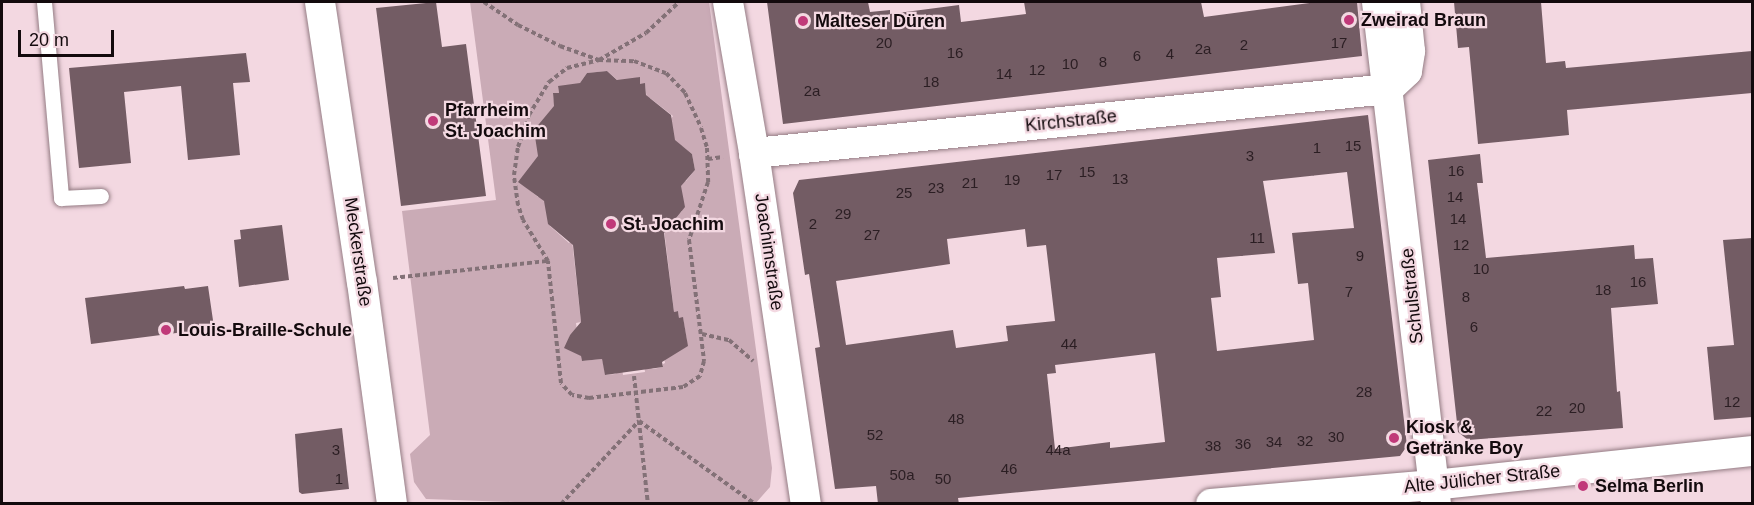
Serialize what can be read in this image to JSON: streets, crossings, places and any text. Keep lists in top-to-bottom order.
{
  "streets": {
    "street": [
      "Kirchstraße",
      "Meckerstraße",
      "Joachimstraße",
      "Schulstraße",
      "Alte Jülicher Straße"
    ]
  },
  "crossings": [
    ["Kirchstraße", "Joachimstraße"],
    ["Kirchstraße", "Schulstraße"],
    ["Schulstraße", "Alte Jülicher Straße"]
  ],
  "places": [
    "Zweirad Braun",
    "Malteser Düren",
    "Pfarrheim St. Joachim",
    "St. Joachim",
    "Louis-Braille-Schule",
    "Kiosk & Getränke Boy",
    "Selma Berlin"
  ],
  "house_numbers": [
    "20",
    "17",
    "2",
    "2a",
    "16",
    "4",
    "6",
    "8",
    "10",
    "12",
    "14",
    "18",
    "2a",
    "15",
    "1",
    "3",
    "16",
    "15",
    "17",
    "13",
    "19",
    "21",
    "23",
    "25",
    "14",
    "29",
    "14",
    "2",
    "27",
    "11",
    "12",
    "9",
    "10",
    "16",
    "18",
    "7",
    "8",
    "6",
    "44",
    "28",
    "12",
    "20",
    "22",
    "48",
    "52",
    "30",
    "32",
    "34",
    "36",
    "38",
    "3",
    "44a",
    "46",
    "50a",
    "1",
    "50"
  ],
  "scale_bar": "20 m"
}
